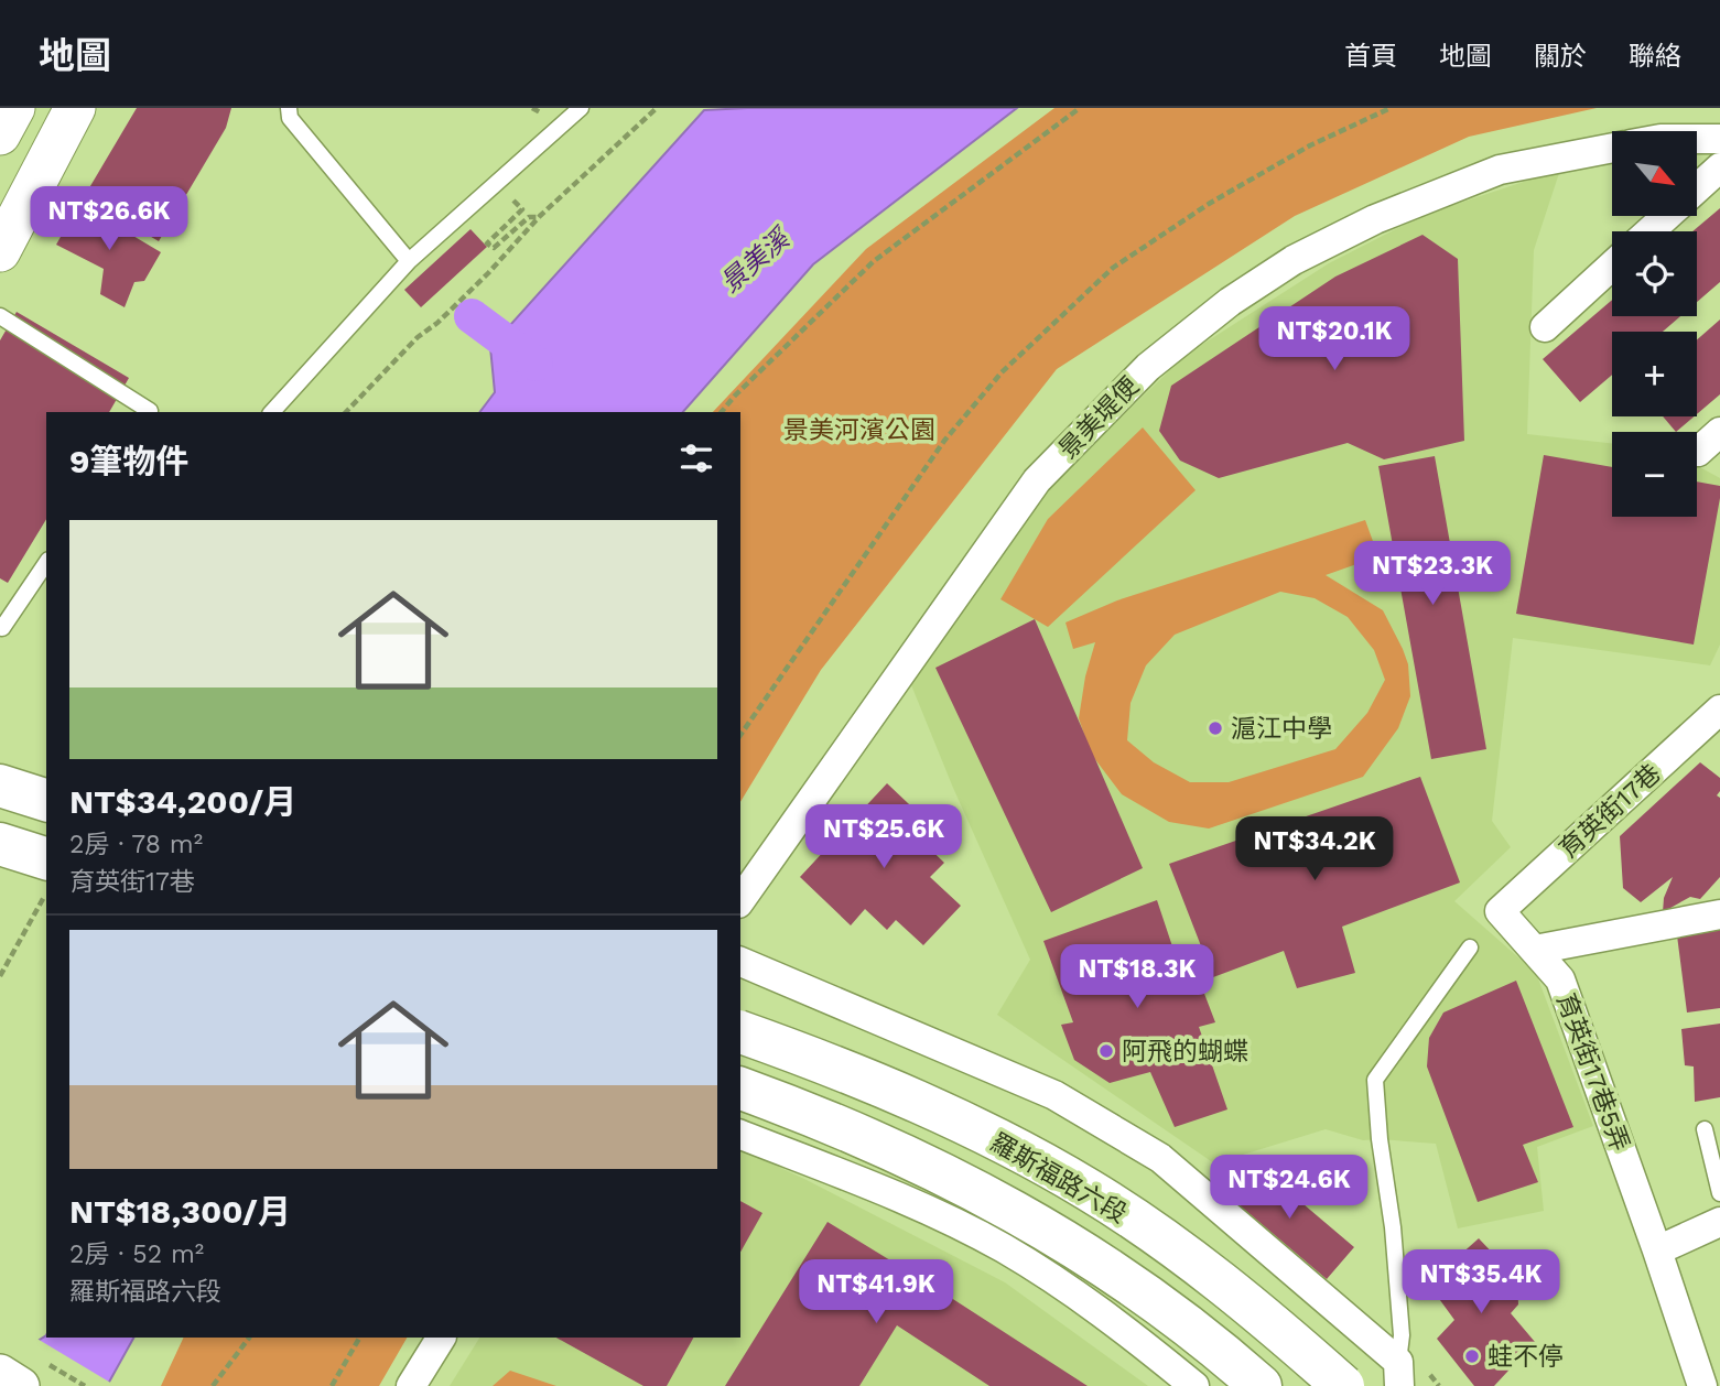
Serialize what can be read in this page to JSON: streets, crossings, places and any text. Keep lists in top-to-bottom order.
{
  "streets": {
    "main road": ["羅斯福路六段"],
    "street": ["景美堤便", "育英街17巷", "育英街17巷5弄"]
  },
  "crossings": [
    ["育英街17巷", "育英街17巷5弄"]
  ],
  "water": ["景美溪"],
  "parks": ["景美河濱公園"],
  "places": ["滬江中學", "阿飛的蝴蝶", "蛙不停"],
  "north": "bottom right",
  "page": {
    "header": "地圖",
    "nav": [
      "首頁",
      "地圖",
      "關於",
      "聯絡"
    ],
    "map_buttons": ["+", "−"],
    "price": [
      "NT$26.6K",
      "NT$20.1K",
      "NT$23.3K",
      "NT$25.6K",
      "NT$34.2K",
      "NT$18.3K",
      "NT$24.6K",
      "NT$35.4K",
      "NT$41.9K"
    ],
    "heading": "9筆物件",
    "list": [
      {
        "name": "NT$34,200/月",
        "note": "2房 · 78 m² · 育英街17巷"
      },
      {
        "name": "NT$18,300/月",
        "note": "2房 · 52 m² · 羅斯福路六段"
      }
    ]
  }
}
